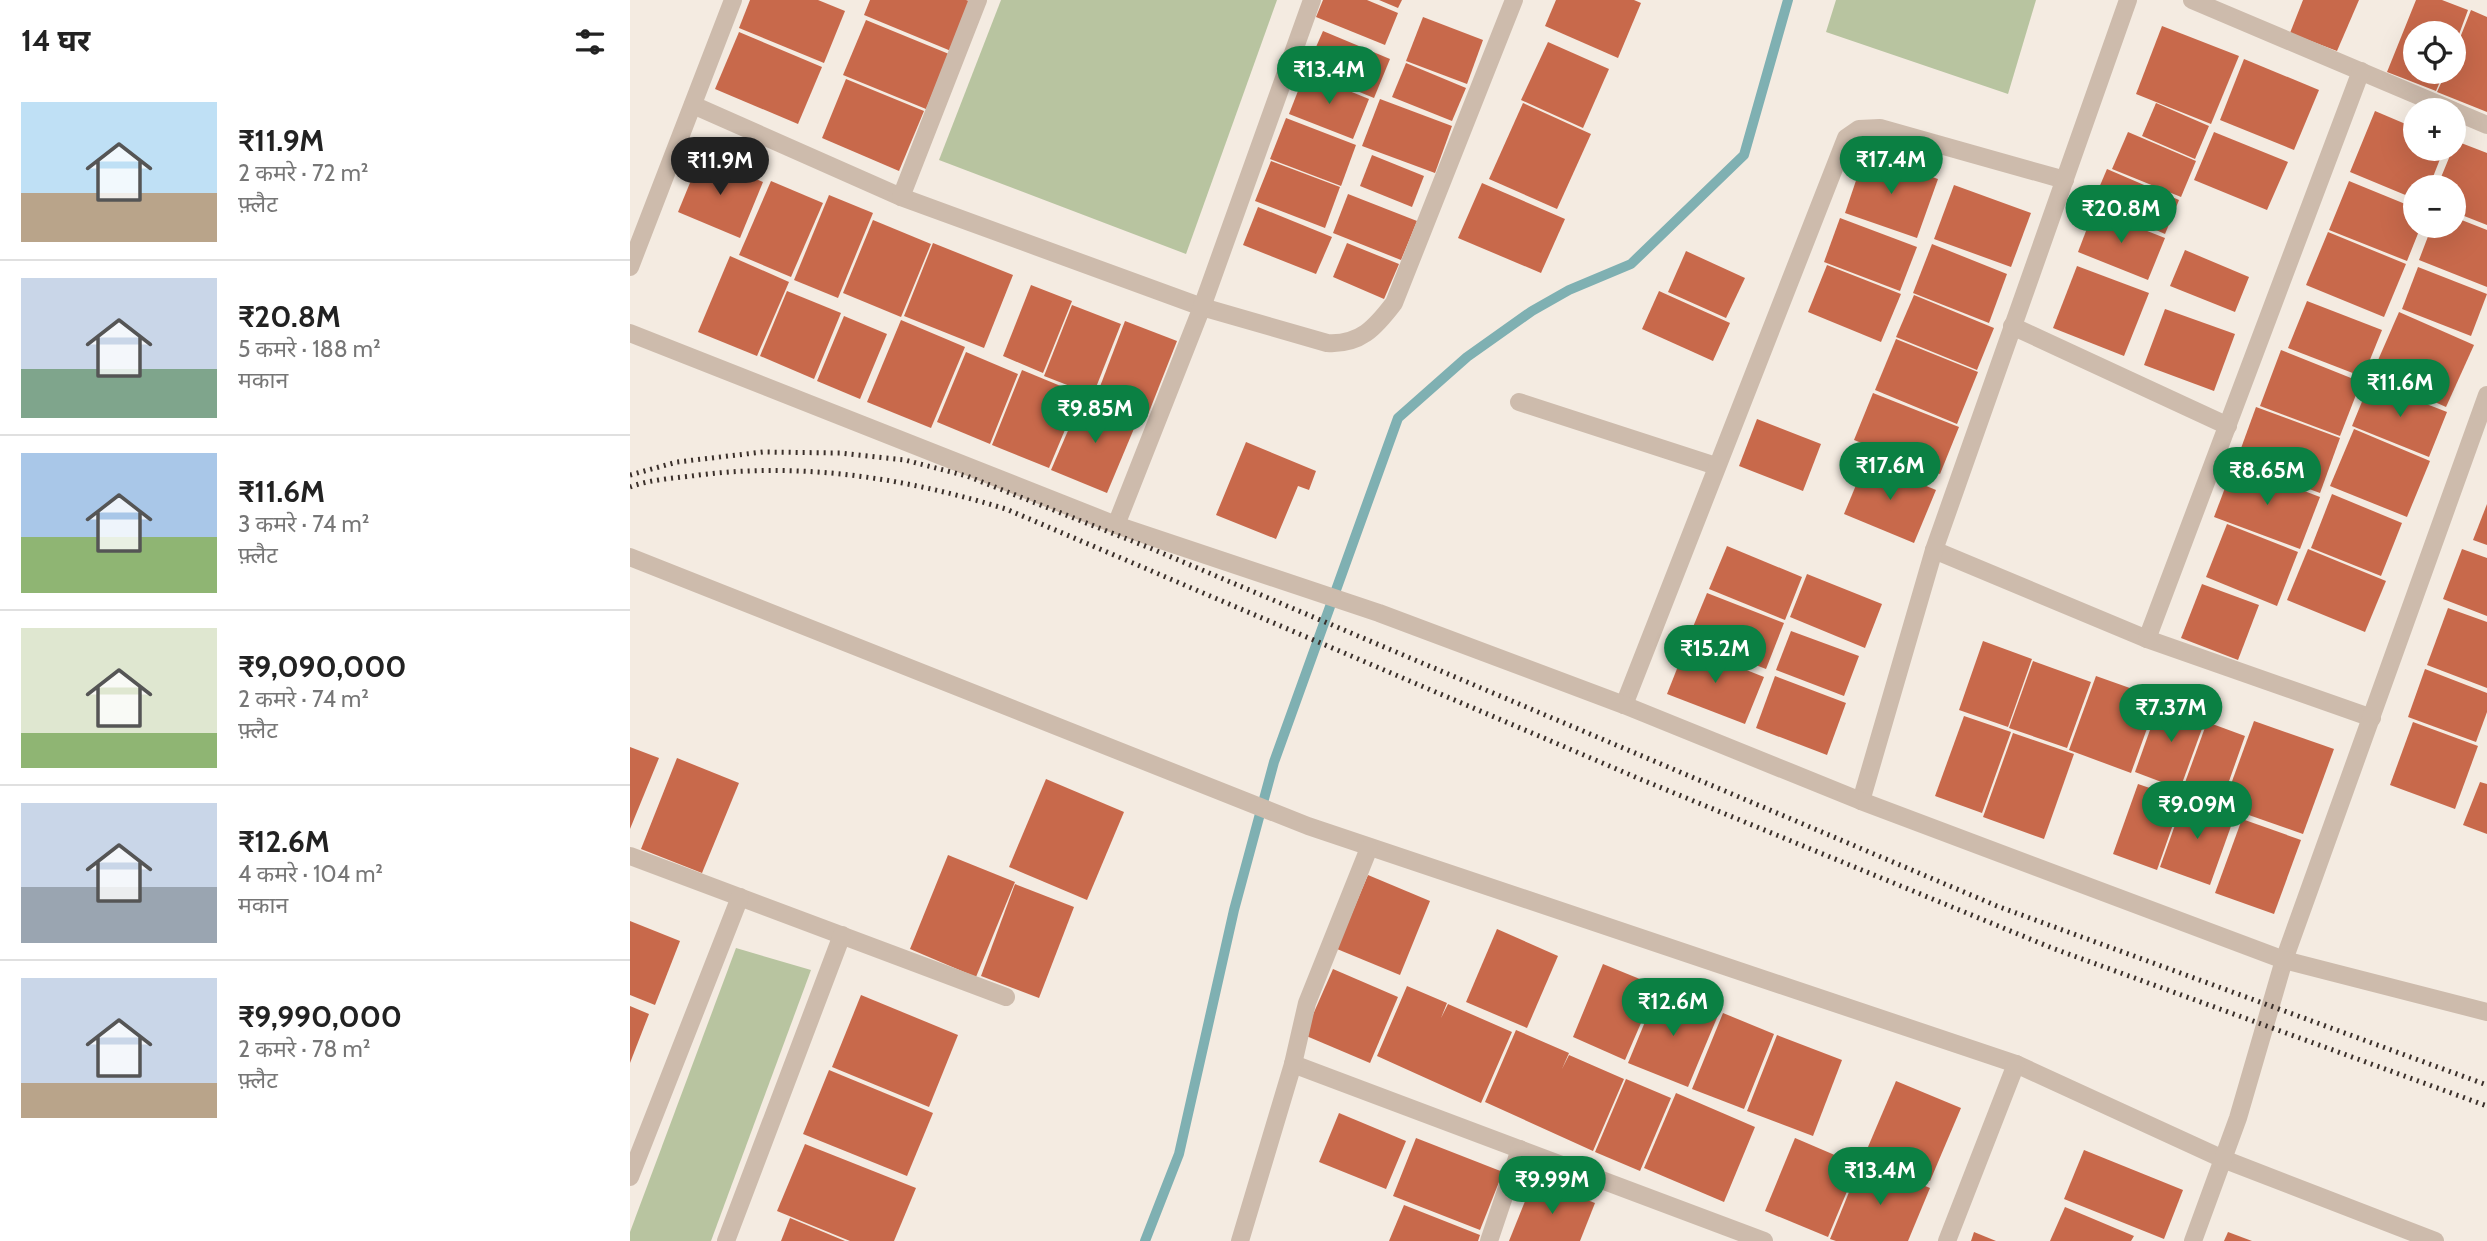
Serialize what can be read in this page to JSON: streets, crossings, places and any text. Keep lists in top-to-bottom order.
{
  "page": {
    "heading": "14 घर",
    "map_buttons": ["+", "−"],
    "price": [
      "₹13.4M",
      "₹17.4M",
      "₹11.9M",
      "₹20.8M",
      "₹11.6M",
      "₹9.85M",
      "₹17.6M",
      "₹8.65M",
      "₹15.2M",
      "₹7.37M",
      "₹9.09M",
      "₹12.6M",
      "₹13.4M",
      "₹9.99M"
    ],
    "list": [
      {
        "name": "₹11.9M",
        "note": "2 कमरे · 72 m² · फ़्लैट"
      },
      {
        "name": "₹20.8M",
        "note": "5 कमरे · 188 m² · मकान"
      },
      {
        "name": "₹11.6M",
        "note": "3 कमरे · 74 m² · फ़्लैट"
      },
      {
        "name": "₹9,090,000",
        "note": "2 कमरे · 74 m² · फ़्लैट"
      },
      {
        "name": "₹12.6M",
        "note": "4 कमरे · 104 m² · मकान"
      },
      {
        "name": "₹9,990,000",
        "note": "2 कमरे · 78 m² · फ़्लैट"
      }
    ]
  }
}
